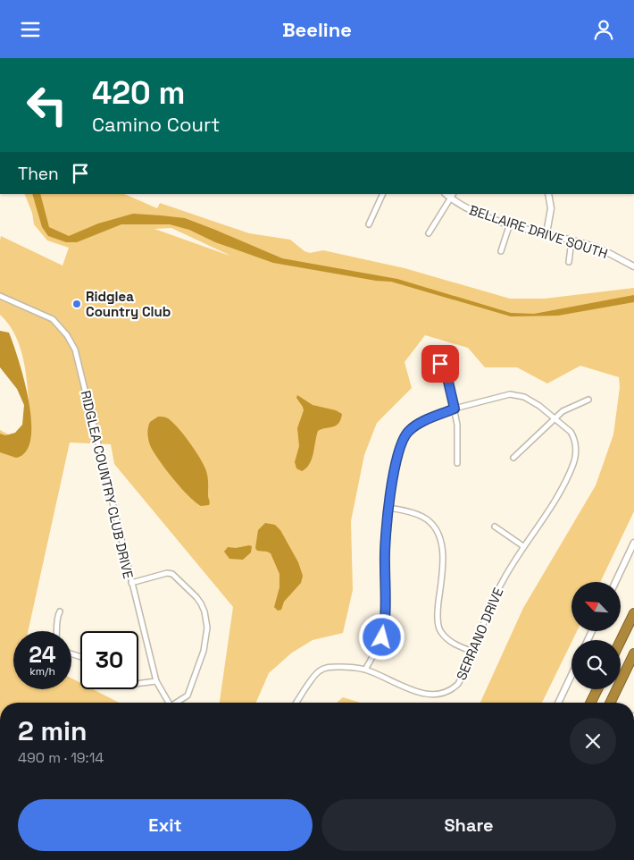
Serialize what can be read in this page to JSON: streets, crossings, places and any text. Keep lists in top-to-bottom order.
{
  "streets": {
    "street": ["BELLAIRE DRIVE SOUTH", "RIDGLEA COUNTRY CLUB DRIVE", "SERRANO DRIVE"]
  },
  "places": ["Ridglea Country Club"],
  "north": "top left",
  "page": {
    "header": "Beeline",
    "turn": ["420 m", "Camino Court"],
    "then": "Then",
    "speed": "24 km/h",
    "limit": "30",
    "heading": ["2 min", "490 m · 19:14"],
    "buttons": ["Exit", "Share"]
  }
}
